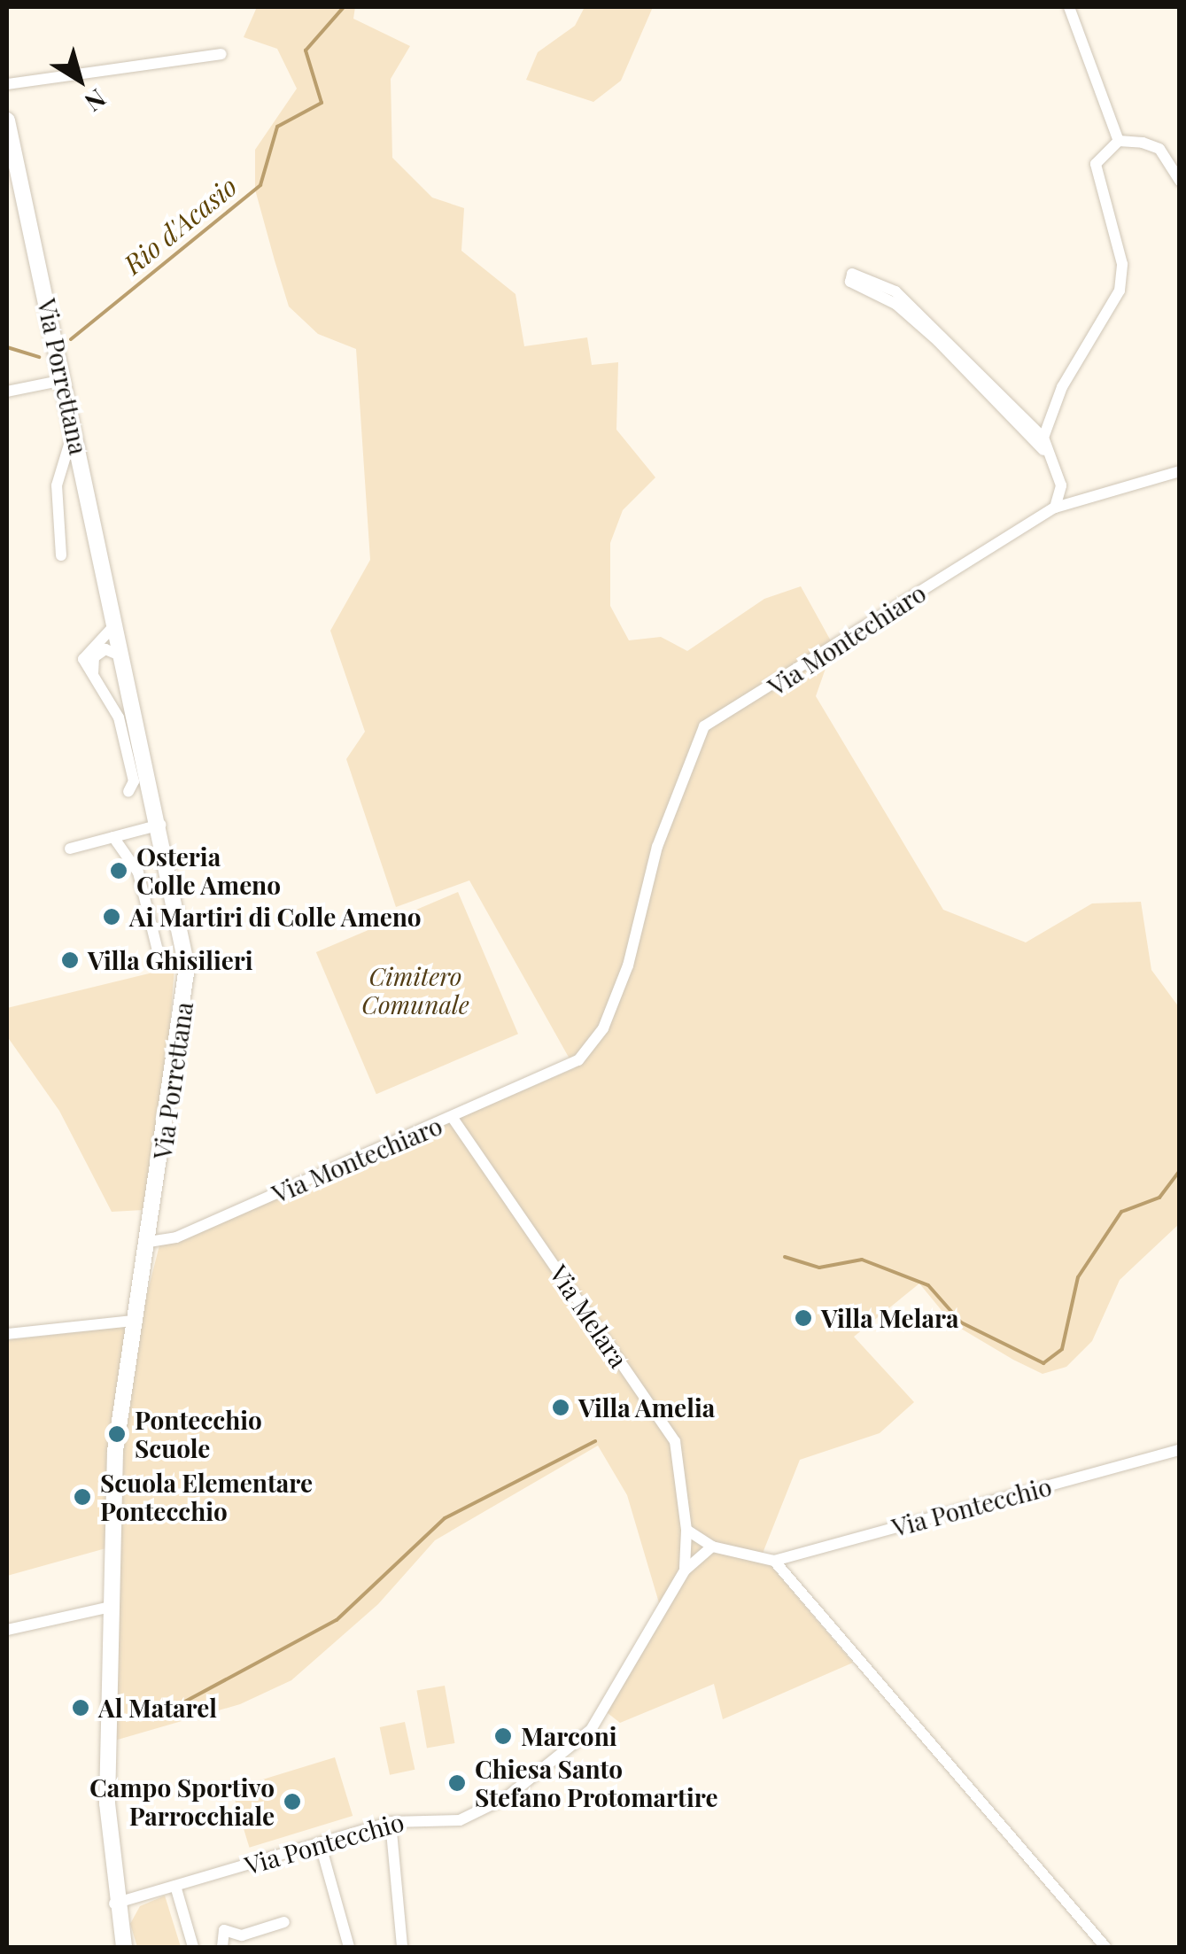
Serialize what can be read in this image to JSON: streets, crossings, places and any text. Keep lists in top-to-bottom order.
{
  "streets": {
    "main road": ["Via Porrettana"],
    "street": ["Via Montechiaro", "Via Melara", "Via Pontecchio"]
  },
  "crossings": [
    ["Via Porrettana", "Via Montechiaro"],
    ["Via Porrettana", "Via Pontecchio"],
    ["Via Montechiaro", "Via Melara"],
    ["Via Melara", "Via Pontecchio"]
  ],
  "water": ["Rio d'Acasio"],
  "parks": ["Cimitero Comunale"],
  "places": [
    "Osteria Colle Ameno",
    "Ai Martiri di Colle Ameno",
    "Villa Ghisilieri",
    "Villa Melara",
    "Villa Amelia",
    "Pontecchio Scuole",
    "Scuola Elementare Pontecchio",
    "Al Matarel",
    "Marconi",
    "Chiesa Santo Stefano Protomartire",
    "Campo Sportivo Parrocchiale"
  ],
  "north": "bottom right"
}
